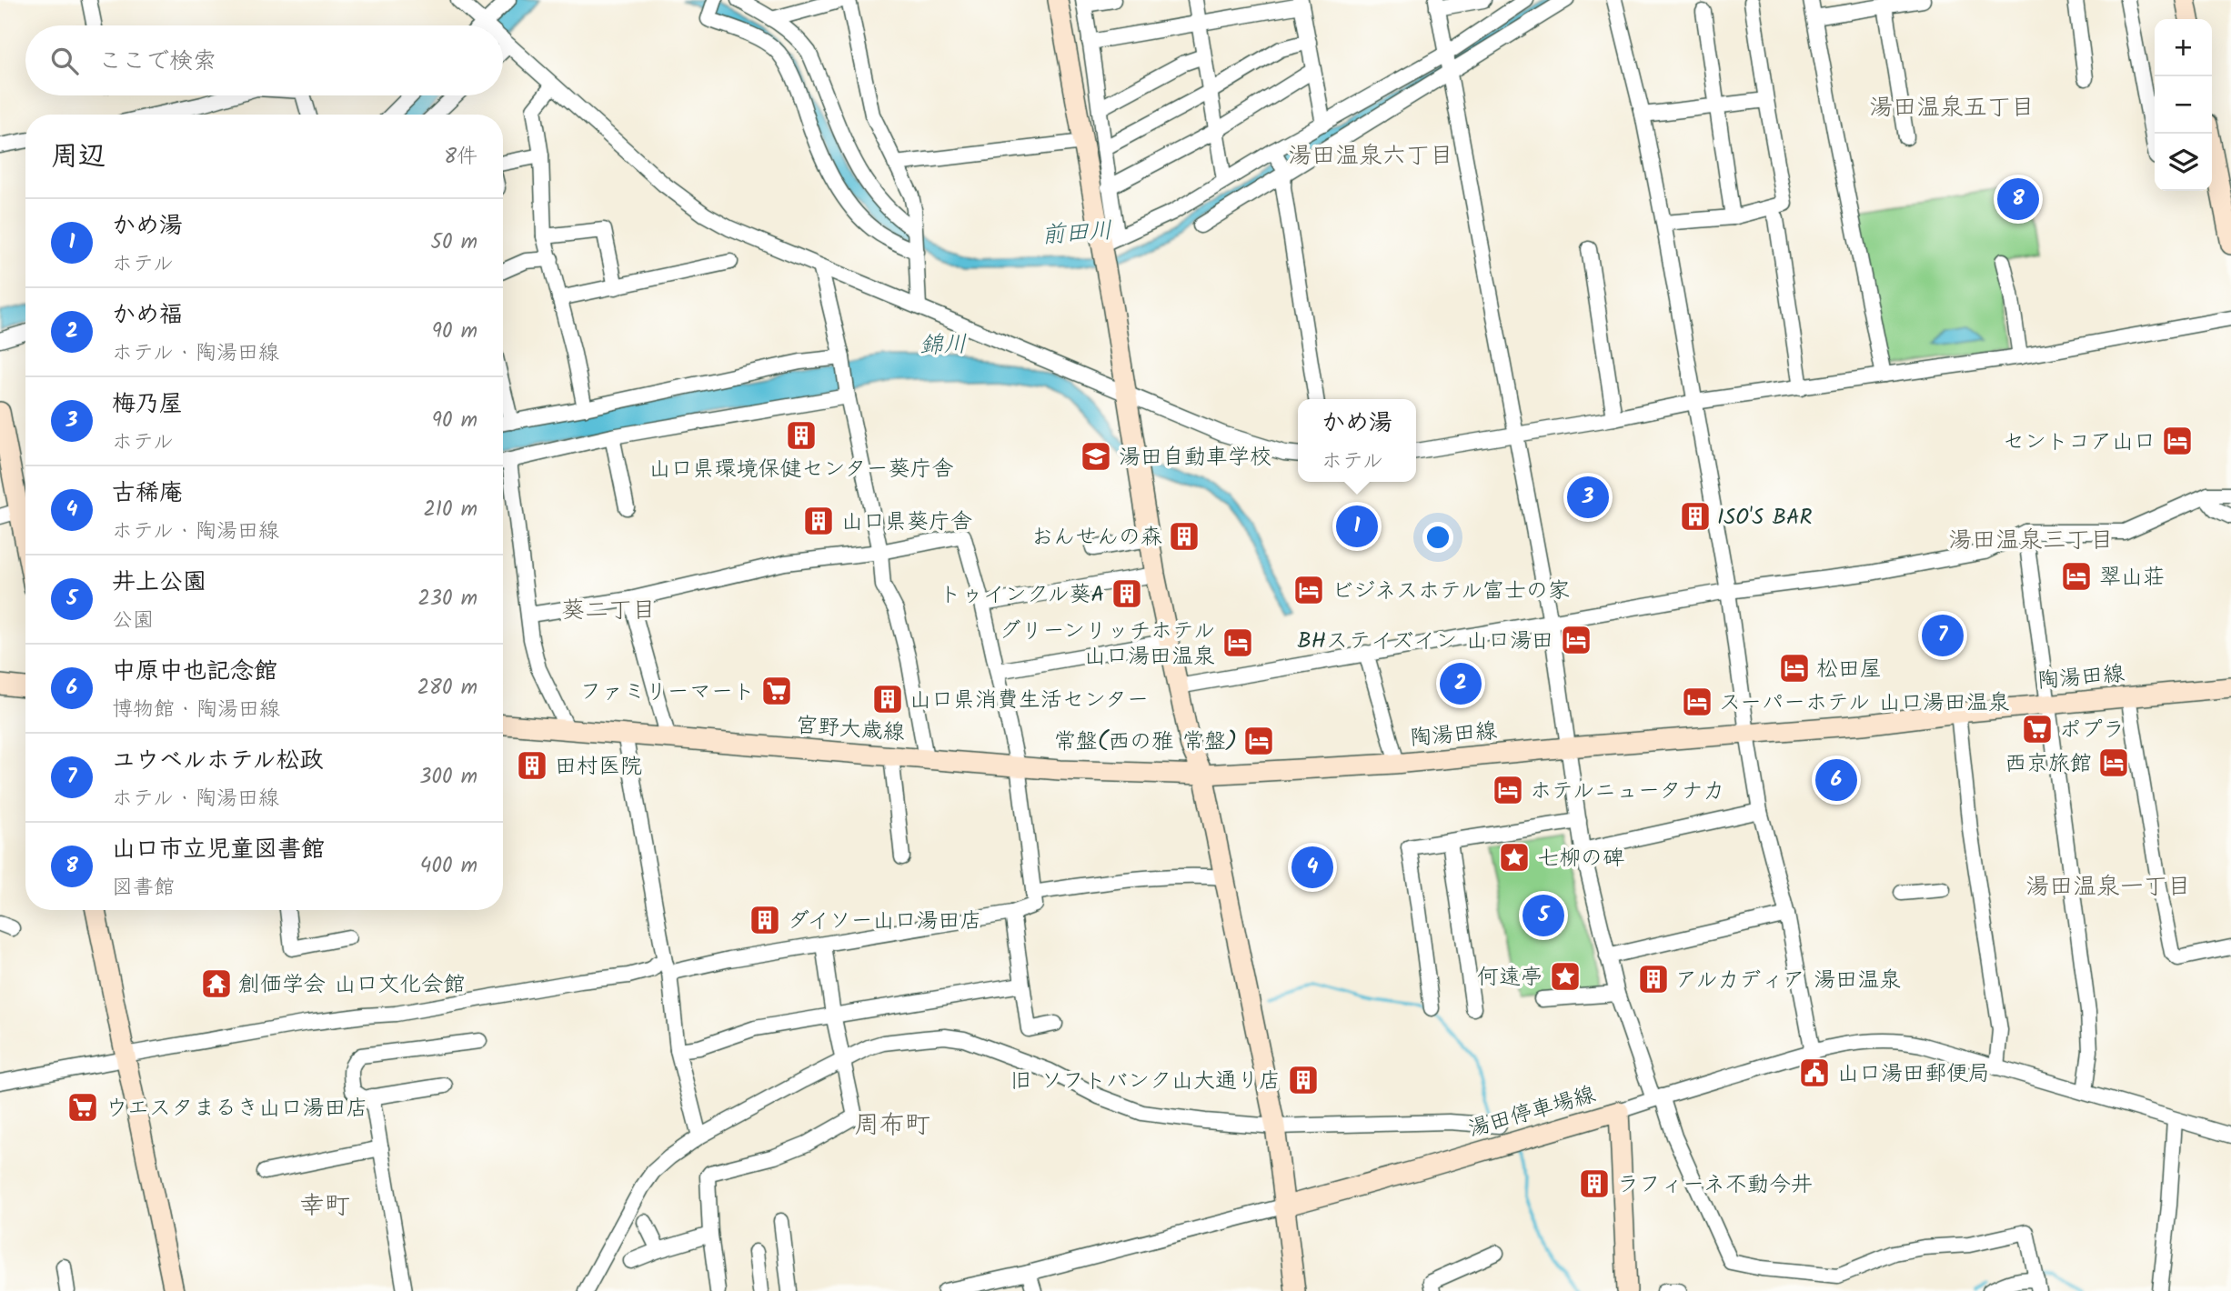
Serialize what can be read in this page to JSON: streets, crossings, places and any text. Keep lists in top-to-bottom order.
{
  "streets": {
    "main road": ["陶湯田線", "宮野大歳線", "湯田停車場線"]
  },
  "crossings": [
    ["陶湯田線", "宮野大歳線"]
  ],
  "districts": [
    "湯田温泉五丁目",
    "湯田温泉六丁目",
    "湯田温泉三丁目",
    "葵二丁目",
    "湯田温泉一丁目",
    "周布町",
    "幸町"
  ],
  "water": ["前田川", "錦川"],
  "places": {
    "building": [
      "山口県環境保健センター葵庁舎",
      "ISO'S BAR",
      "山口県葵庁舎",
      "おんせんの森",
      "トゥインクル葵A",
      "山口県消費生活センター",
      "田村医院",
      "ダイソー山口湯田店",
      "アルカディア 湯田温泉",
      "旧 ソフトバンク山大通り店",
      "ラフィーネ不動今井"
    ],
    "hotel": [
      "セントコア山口",
      "翠山荘",
      "ビジネスホテル富士の家",
      "BHステイズイン 山口湯田",
      "グリーンリッチホテル 山口湯田温泉",
      "松田屋",
      "スーパーホテル 山口湯田温泉",
      "常盤(西の雅 常盤)",
      "西京旅館",
      "ホテルニュータナカ"
    ],
    "school or university": ["湯田自動車学校"],
    "supermarket": ["ファミリーマート", "ポプラ", "ウエスタまるき山口湯田店"],
    "place": ["七柳の碑", "何遠亭"],
    "temple": ["創価学会 山口文化会館"],
    "public building": ["山口湯田郵便局"]
  },
  "page": {
    "map_buttons": ["+", "−"],
    "search": "ここで検索",
    "heading": ["周辺", "8件"],
    "pins": [
      "8",
      "3",
      "1",
      "7",
      "2",
      "6",
      "4",
      "5"
    ],
    "list": [
      {
        "mark": "1",
        "name": "かめ湯",
        "note": "ホテル",
        "value": "50 m"
      },
      {
        "mark": "2",
        "name": "かめ福",
        "note": "ホテル · 陶湯田線",
        "value": "90 m"
      },
      {
        "mark": "3",
        "name": "梅乃屋",
        "note": "ホテル",
        "value": "90 m"
      },
      {
        "mark": "4",
        "name": "古稀庵",
        "note": "ホテル · 陶湯田線",
        "value": "210 m"
      },
      {
        "mark": "5",
        "name": "井上公園",
        "note": "公園",
        "value": "230 m"
      },
      {
        "mark": "6",
        "name": "中原中也記念館",
        "note": "博物館 · 陶湯田線",
        "value": "280 m"
      },
      {
        "mark": "7",
        "name": "ユウベルホテル松政",
        "note": "ホテル · 陶湯田線",
        "value": "300 m"
      },
      {
        "mark": "8",
        "name": "山口市立児童図書館",
        "note": "図書館",
        "value": "400 m"
      }
    ],
    "popup": ["かめ湯", "ホテル"]
  }
}
